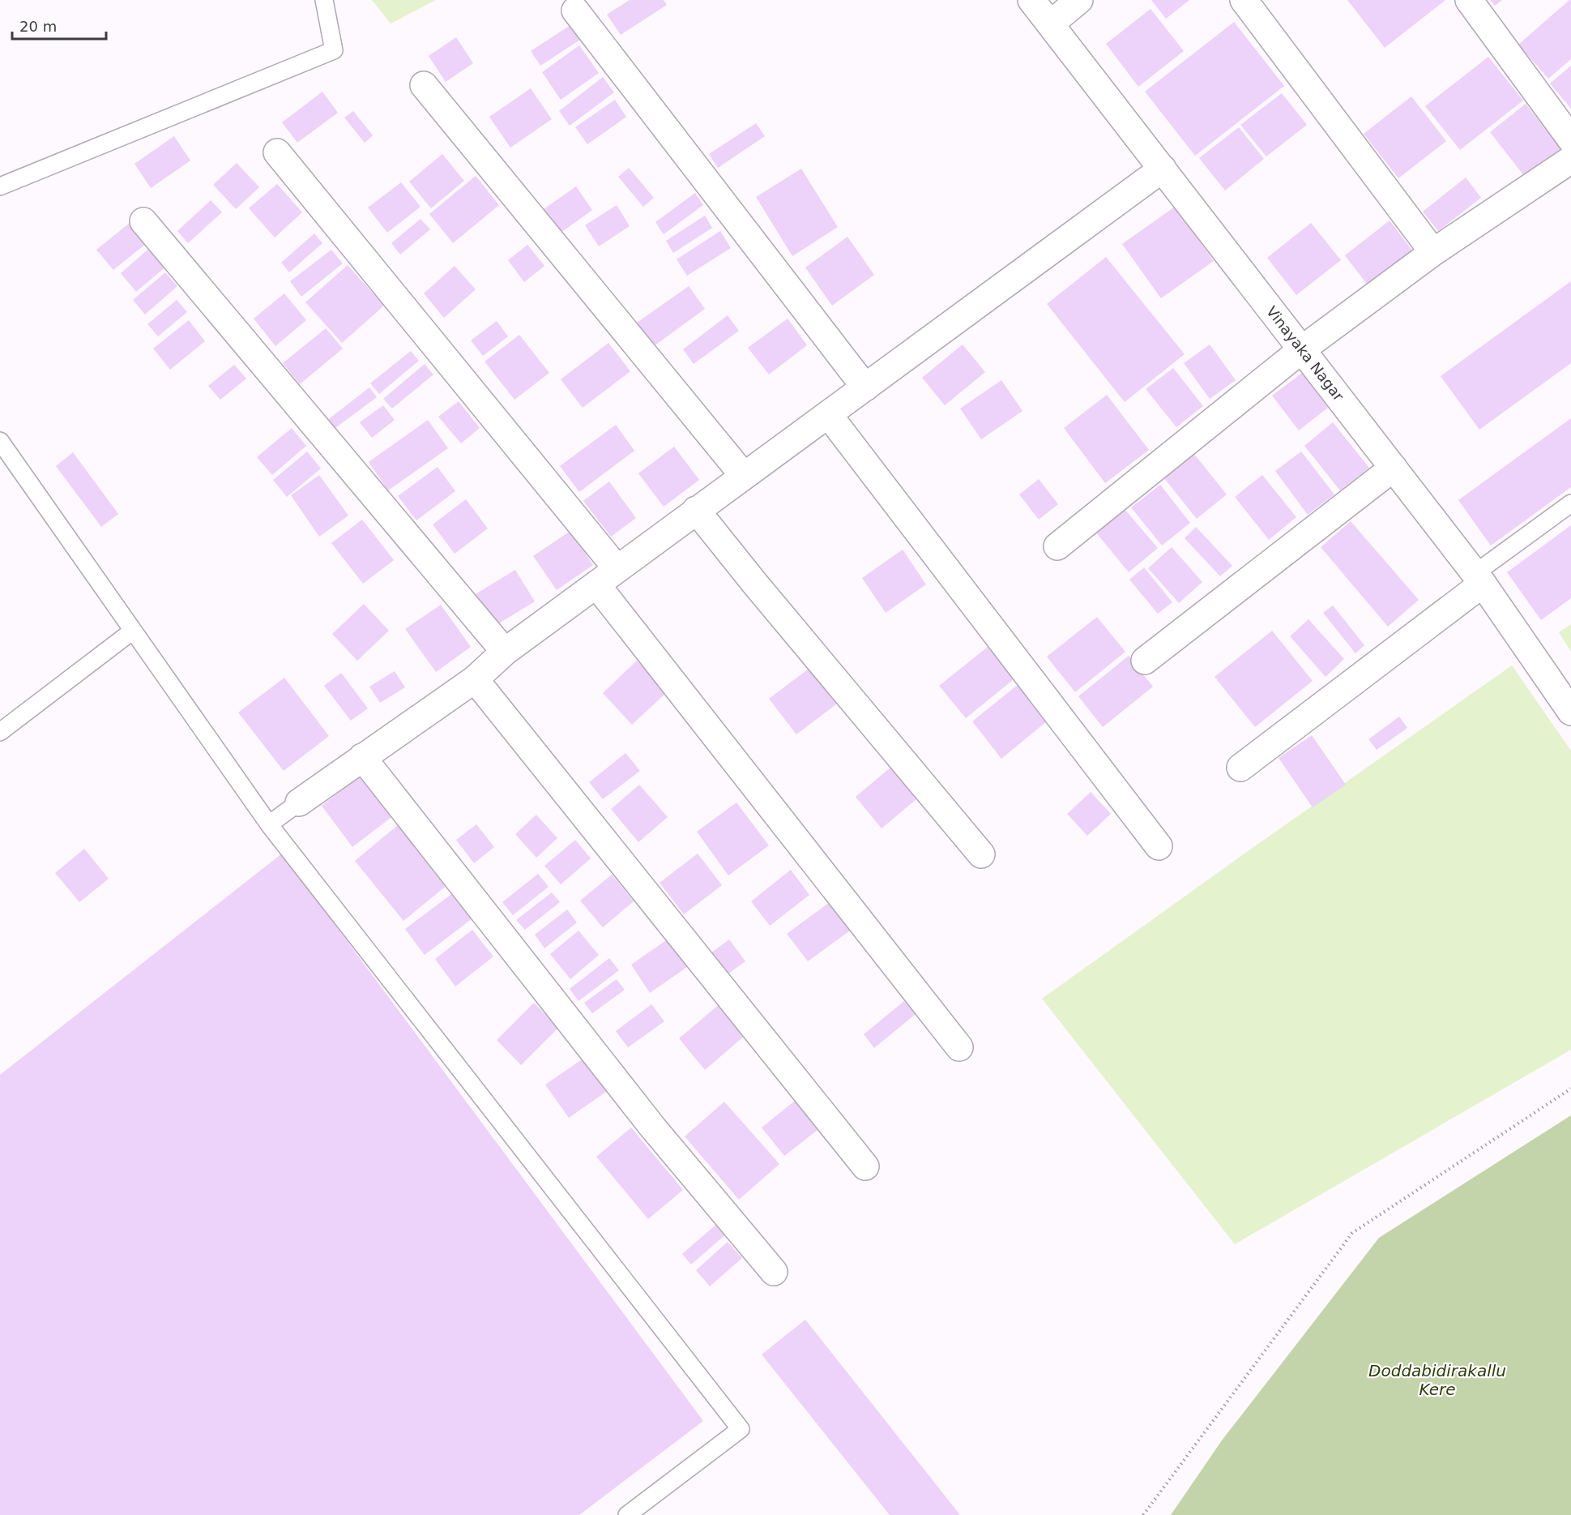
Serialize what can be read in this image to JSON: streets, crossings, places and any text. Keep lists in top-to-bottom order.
{
  "streets": {
    "street": ["Vinayaka Nagar"]
  },
  "water": ["Doddabidirakallu Kere"],
  "scale_bar": "20 m"
}
